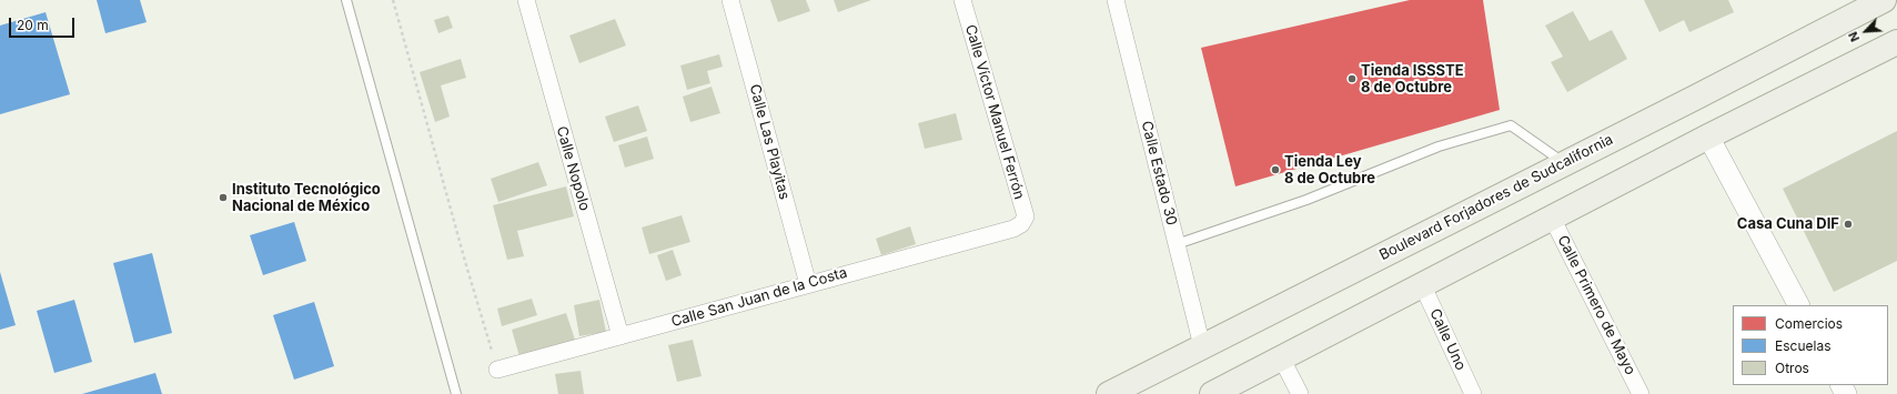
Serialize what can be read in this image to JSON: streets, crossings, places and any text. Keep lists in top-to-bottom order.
{
  "streets": {
    "main road": ["Boulevard Forjadores de Sudcalifornia"],
    "street": [
      "Calle Víctor Manuel Ferrón",
      "Calle Las Playitas",
      "Calle Nopolo",
      "Calle Estado 30",
      "Calle San Juan de la Costa",
      "Calle Primero de Mayo",
      "Calle Uno"
    ]
  },
  "crossings": [
    ["Calle Víctor Manuel Ferrón", "Calle San Juan de la Costa"],
    ["Calle Las Playitas", "Calle San Juan de la Costa"],
    ["Calle Nopolo", "Calle San Juan de la Costa"],
    ["Calle Estado 30", "Boulevard Forjadores de Sudcalifornia"]
  ],
  "places": [
    "Tienda ISSSTE 8 de Octubre",
    "Tienda Ley 8 de Octubre",
    "Instituto Tecnológico Nacional de México",
    "Casa Cuna DIF"
  ],
  "legend": ["Comercios", "Escuelas", "Otros"],
  "scale_bar": "20 m",
  "north": "bottom left"
}
